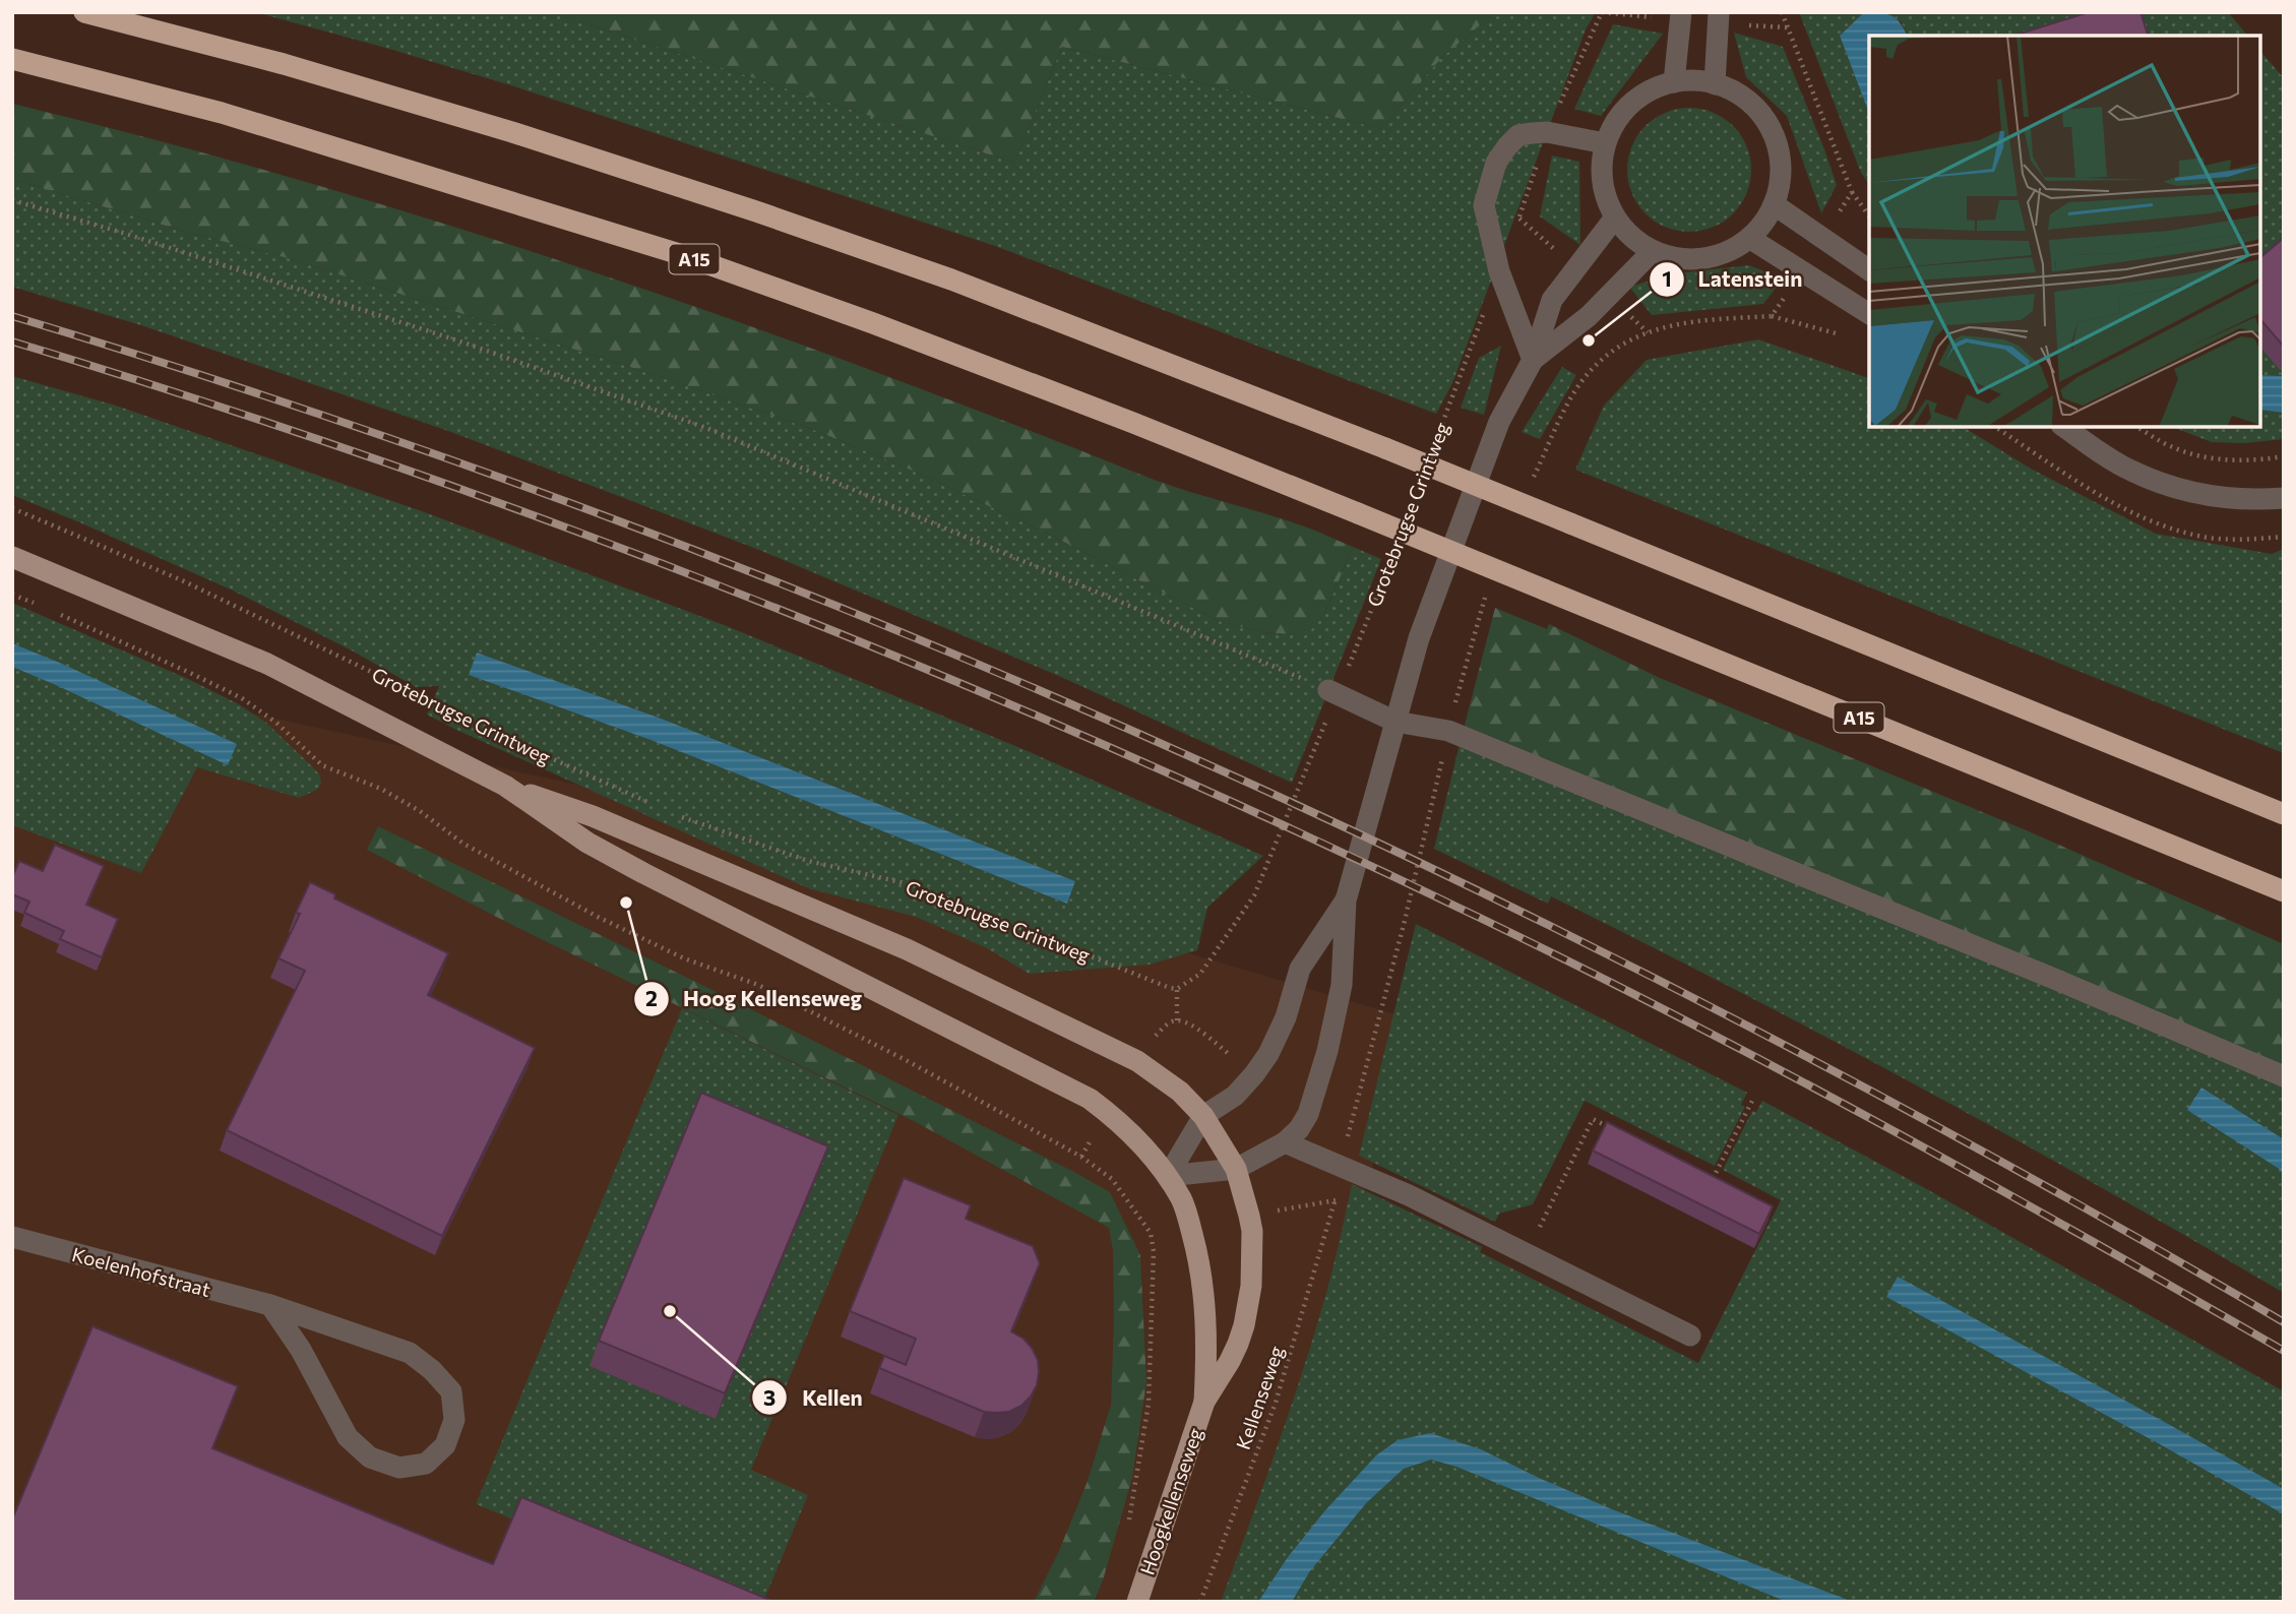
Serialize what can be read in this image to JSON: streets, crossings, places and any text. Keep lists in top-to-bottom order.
{
  "streets": {
    "highway": ["A15"],
    "main road": ["Grotebrugse Grintweg", "Hoogkellenseweg"],
    "street": ["Koelenhofstraat"],
    "path": ["Kellenseweg"]
  },
  "crossings": [
    ["Grotebrugse Grintweg", "Hoogkellenseweg"]
  ],
  "places": ["Latenstein", "Hoog Kellenseweg", "Kellen"]
}
